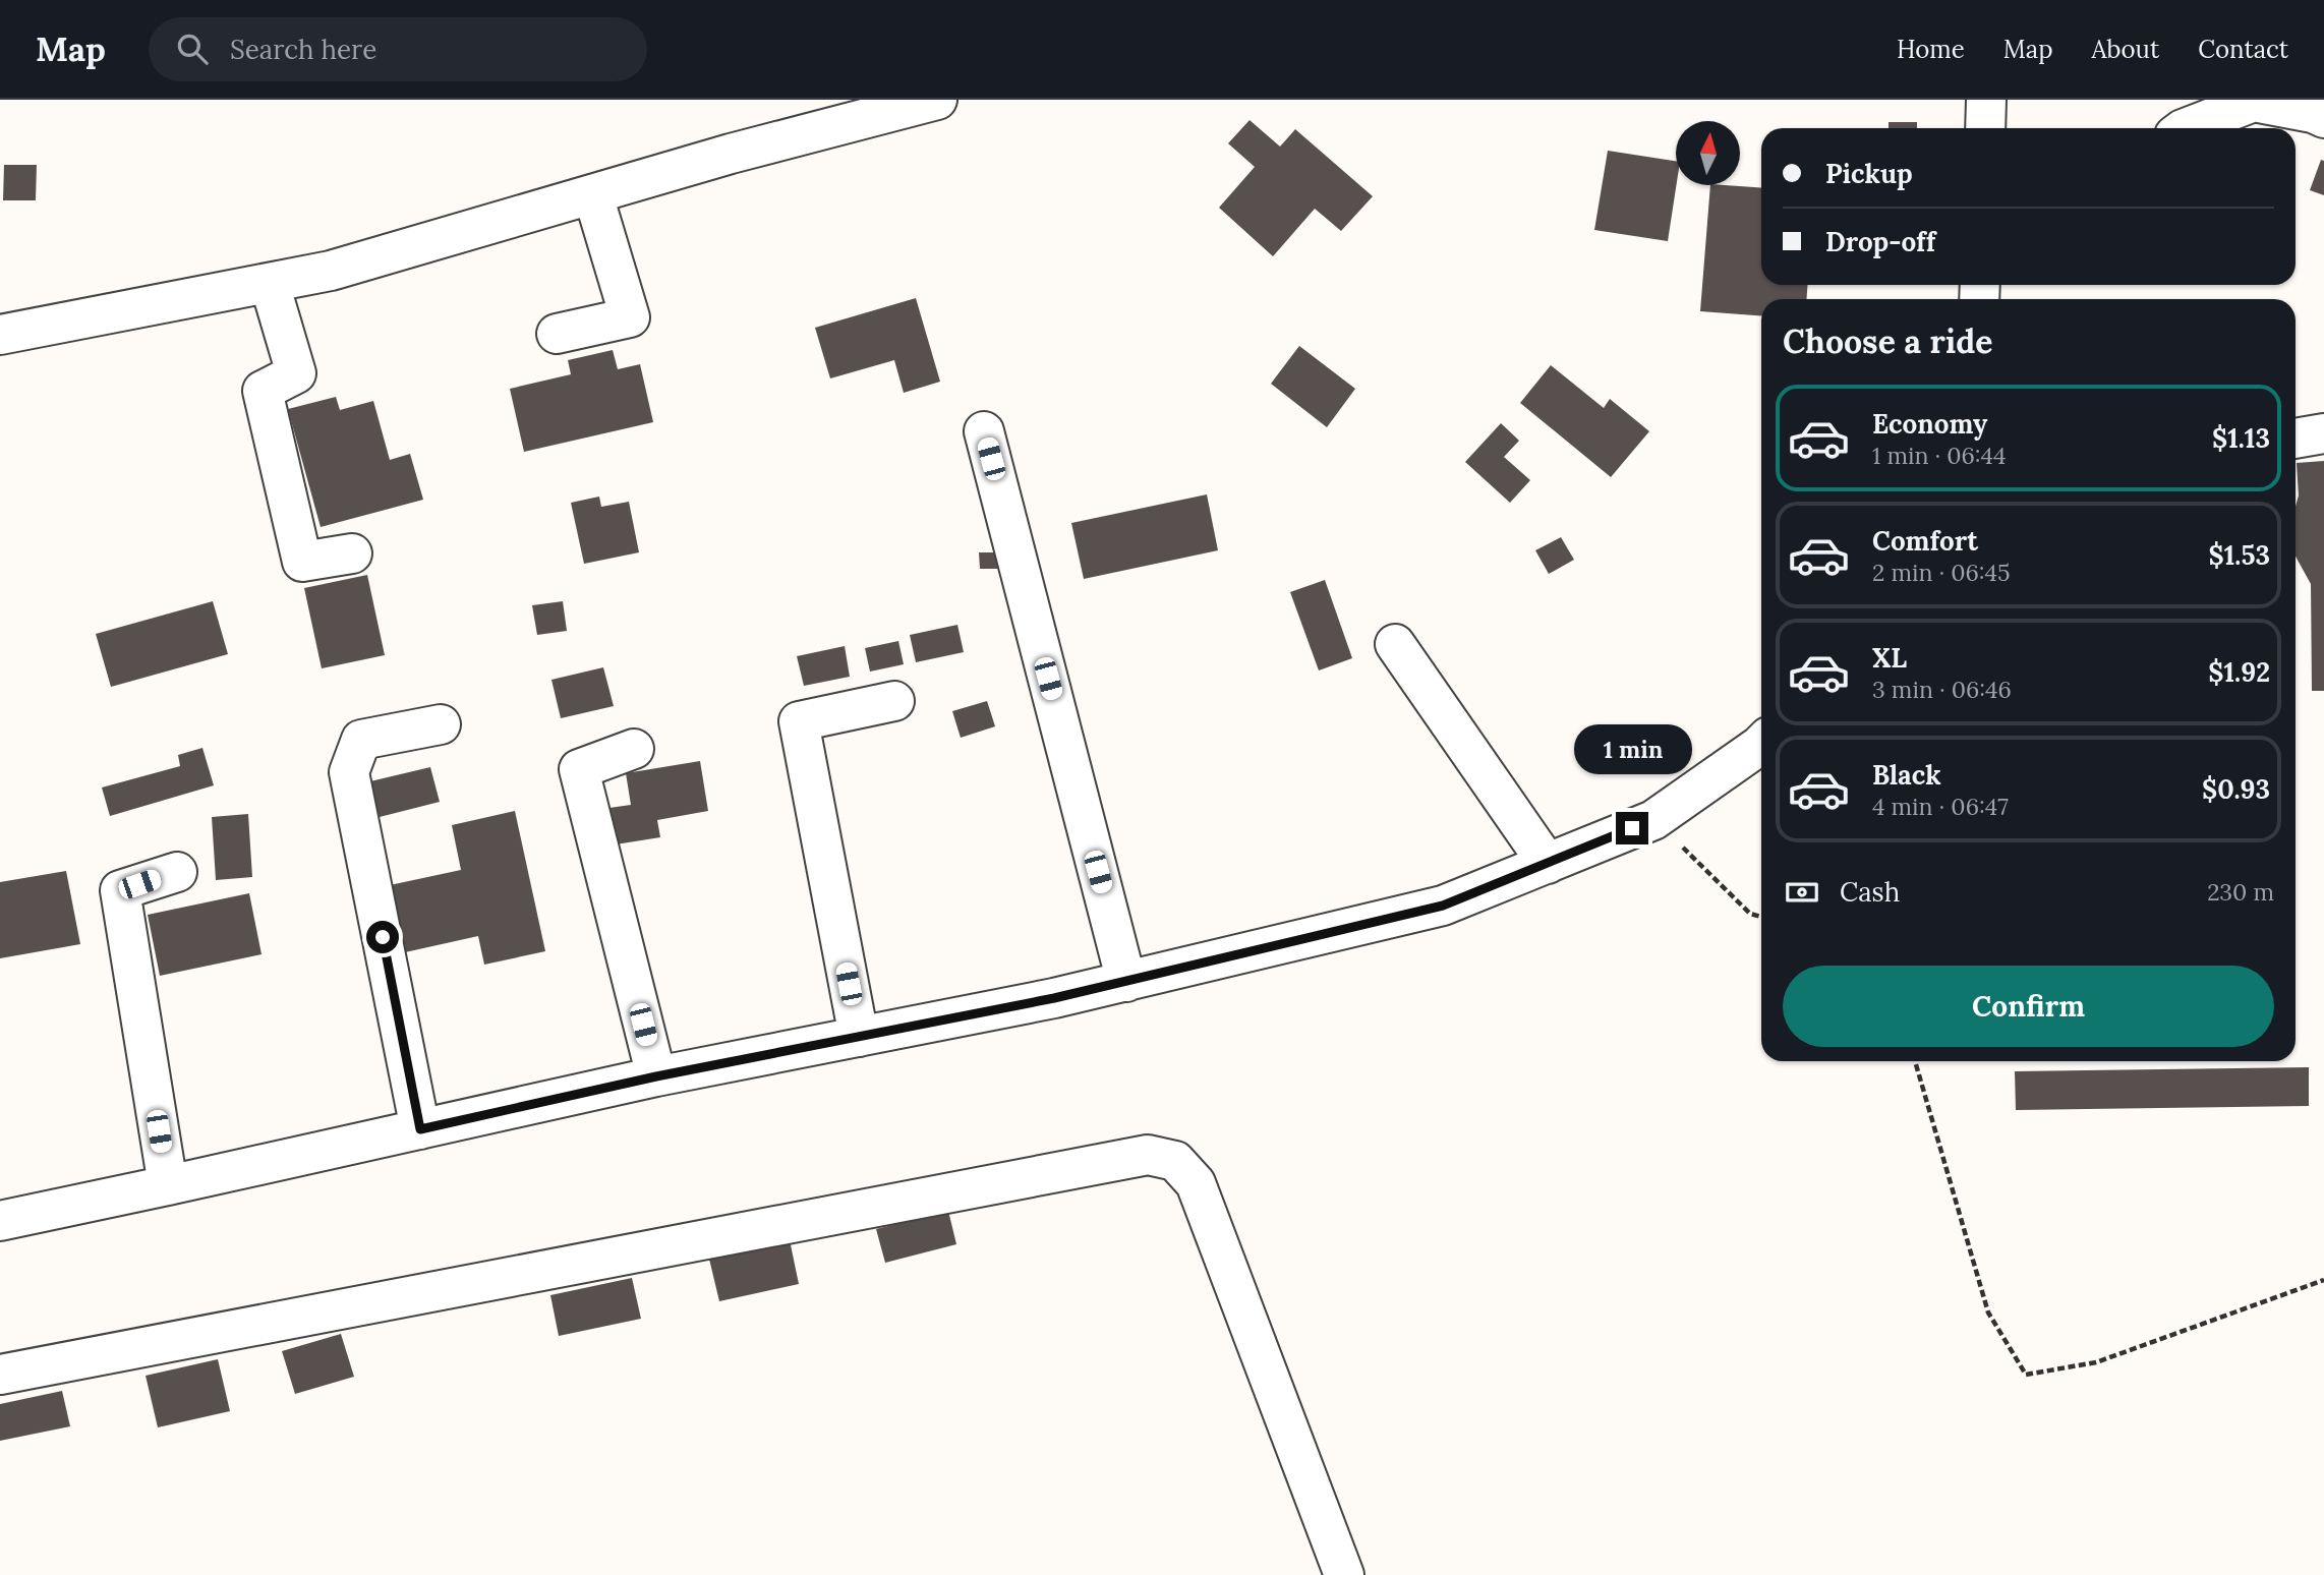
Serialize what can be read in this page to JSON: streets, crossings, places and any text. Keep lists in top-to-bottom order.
{
  "north": "top",
  "page": {
    "header": "Map",
    "search": "Search here",
    "nav": [
      "Home",
      "Map",
      "About",
      "Contact"
    ],
    "banner": ["Pickup", "Drop-off"],
    "heading": "Choose a ride",
    "list": [
      {
        "name": "Economy",
        "note": "1 min · 06:44",
        "value": "$1.13"
      },
      {
        "name": "Comfort",
        "note": "2 min · 06:45",
        "value": "$1.53"
      },
      {
        "name": "XL",
        "note": "3 min · 06:46",
        "value": "$1.92"
      },
      {
        "name": "Black",
        "note": "4 min · 06:47",
        "value": "$0.93"
      }
    ],
    "bubble": "1 min",
    "pay": ["Cash", "230 m"],
    "buttons": "Confirm"
  }
}
